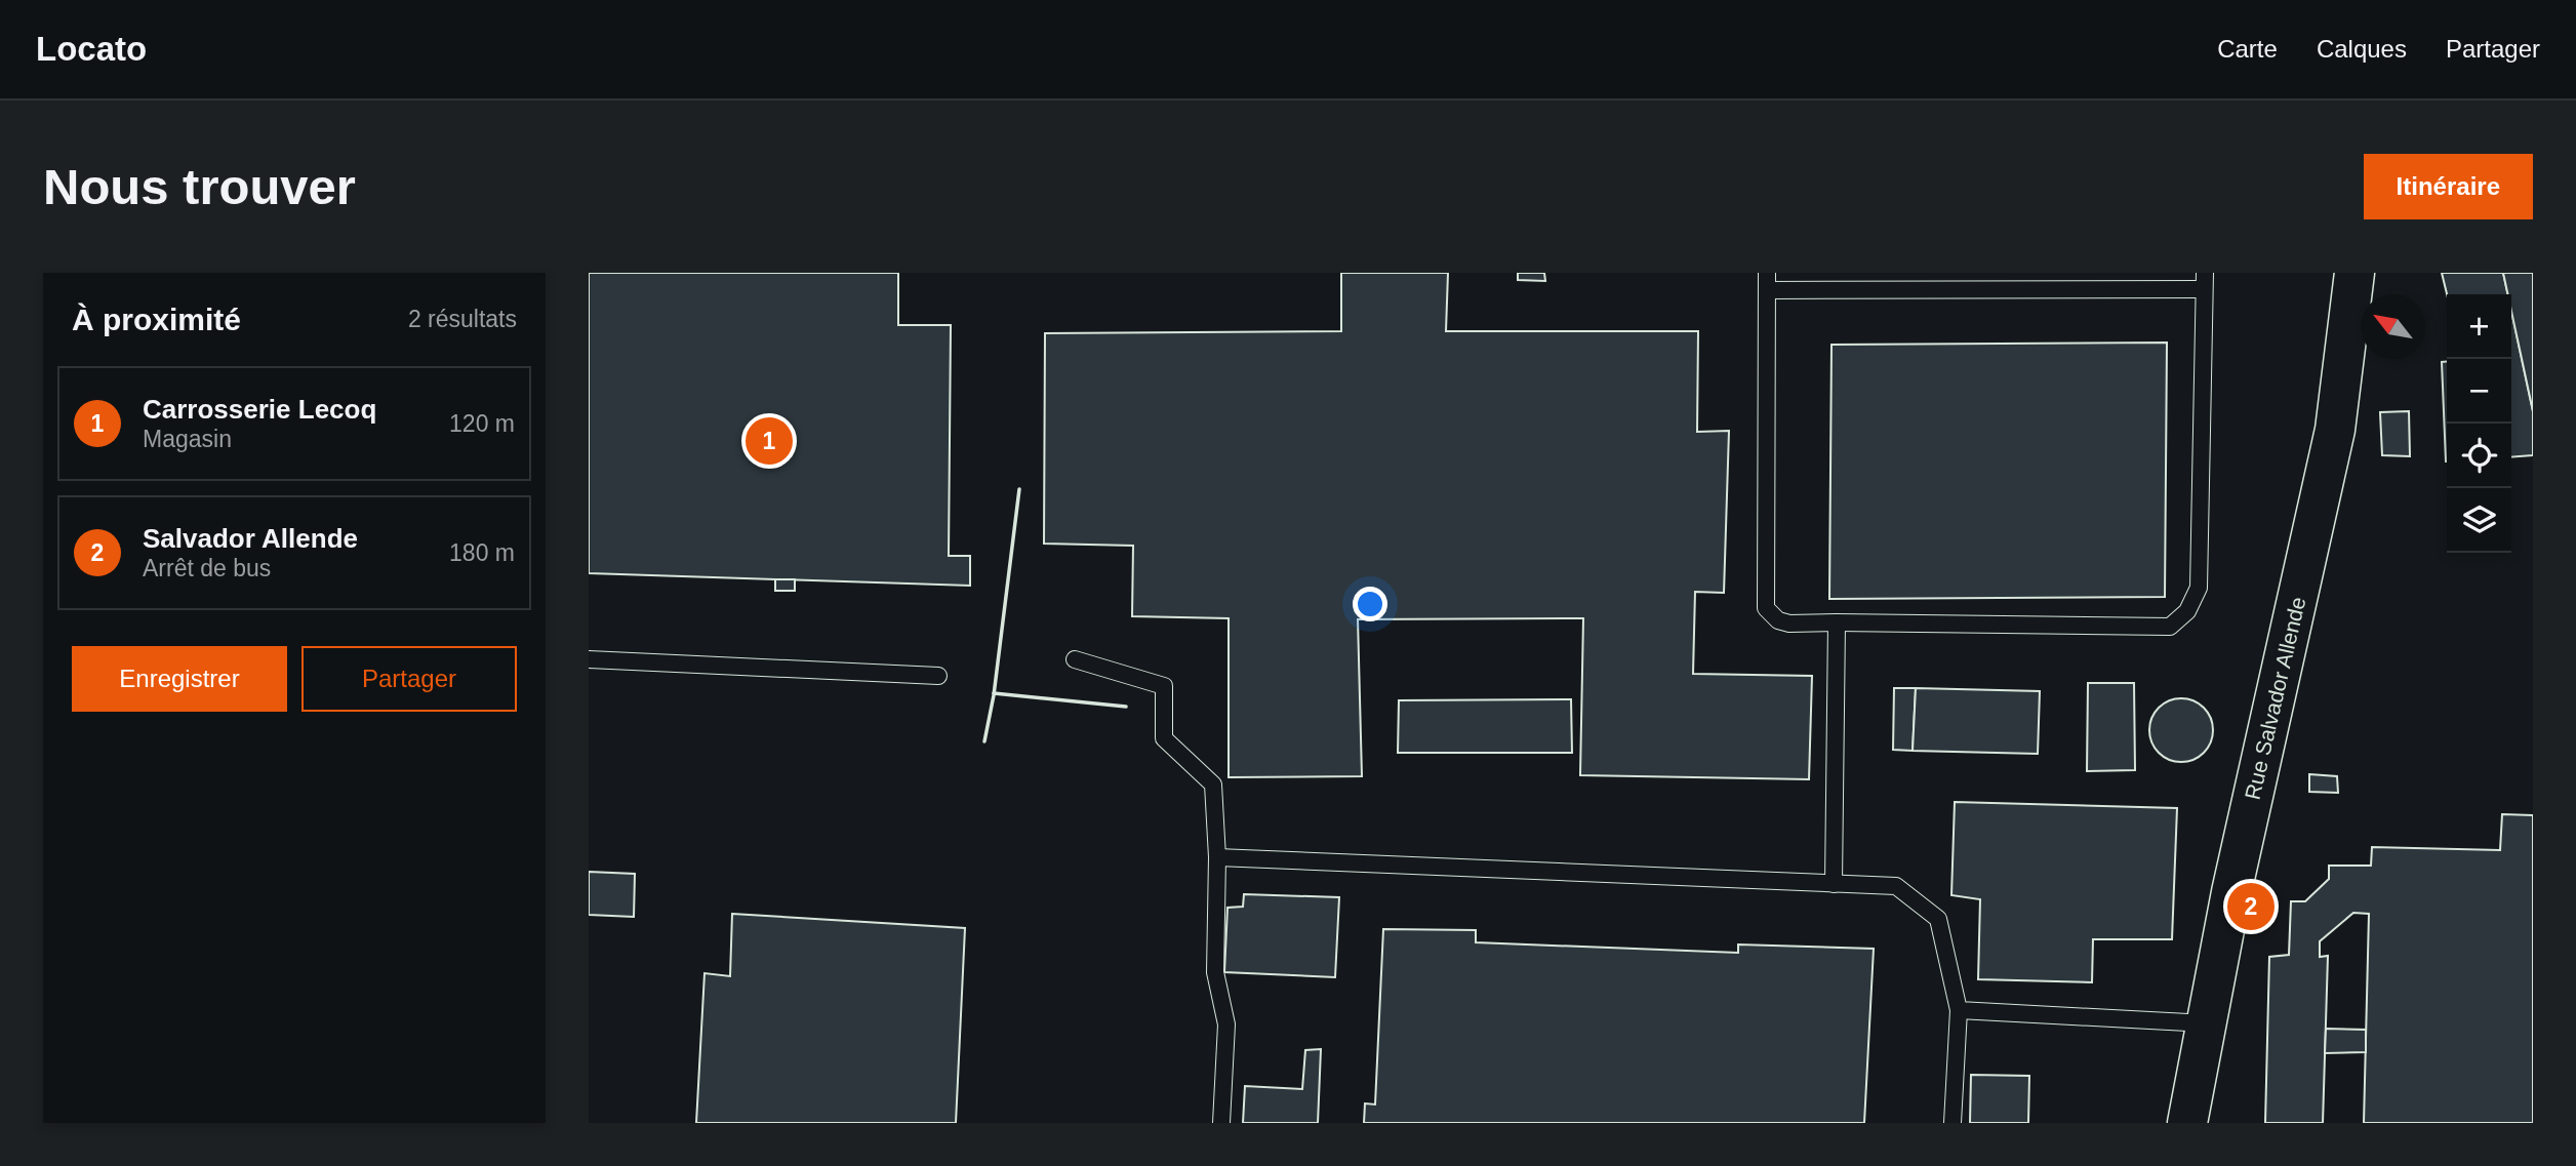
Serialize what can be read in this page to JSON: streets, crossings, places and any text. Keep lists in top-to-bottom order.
{
  "streets": {
    "street": ["Rue Salvador Allende"]
  },
  "north": "top left",
  "page": {
    "header": "Locato",
    "nav": ["Carte", "Calques", "Partager"],
    "buttons": [
      "Itinéraire",
      ["Enregistrer", "Partager"]
    ],
    "title": "Nous trouver",
    "heading": ["À proximité", "2 résultats"],
    "map_buttons": ["+", "−"],
    "list": [
      {
        "mark": "1",
        "name": "Carrosserie Lecoq",
        "note": "Magasin",
        "value": "120 m"
      },
      {
        "mark": "2",
        "name": "Salvador Allende",
        "note": "Arrêt de bus",
        "value": "180 m"
      }
    ],
    "pins": ["1", "2"]
  }
}
